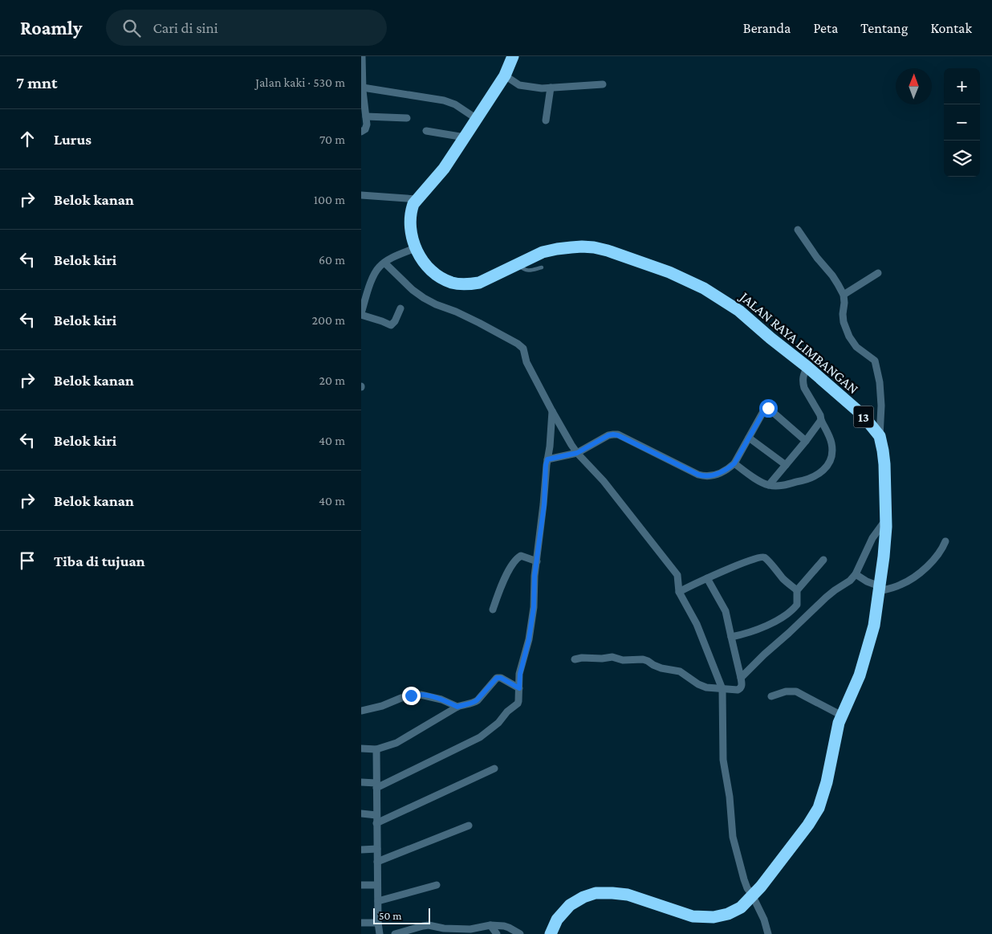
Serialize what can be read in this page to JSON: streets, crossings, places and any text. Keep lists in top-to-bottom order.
{
  "streets": {
    "highway": ["JALAN RAYA LIMBANGAN", "13"]
  },
  "scale_bar": "50 m",
  "north": "top",
  "page": {
    "header": "Roamly",
    "search": "Cari di sini",
    "nav": [
      "Beranda",
      "Peta",
      "Tentang",
      "Kontak"
    ],
    "heading": ["7 mnt", "Jalan kaki · 530 m"],
    "map_buttons": ["+", "−"],
    "list": [
      ["Lurus", "70 m"],
      ["Belok kanan", "100 m"],
      ["Belok kiri", "60 m"],
      ["Belok kiri", "200 m"],
      ["Belok kanan", "20 m"],
      ["Belok kiri", "40 m"],
      ["Belok kanan", "40 m"],
      "Tiba di tujuan"
    ],
    "scale": "50 m"
  }
}
